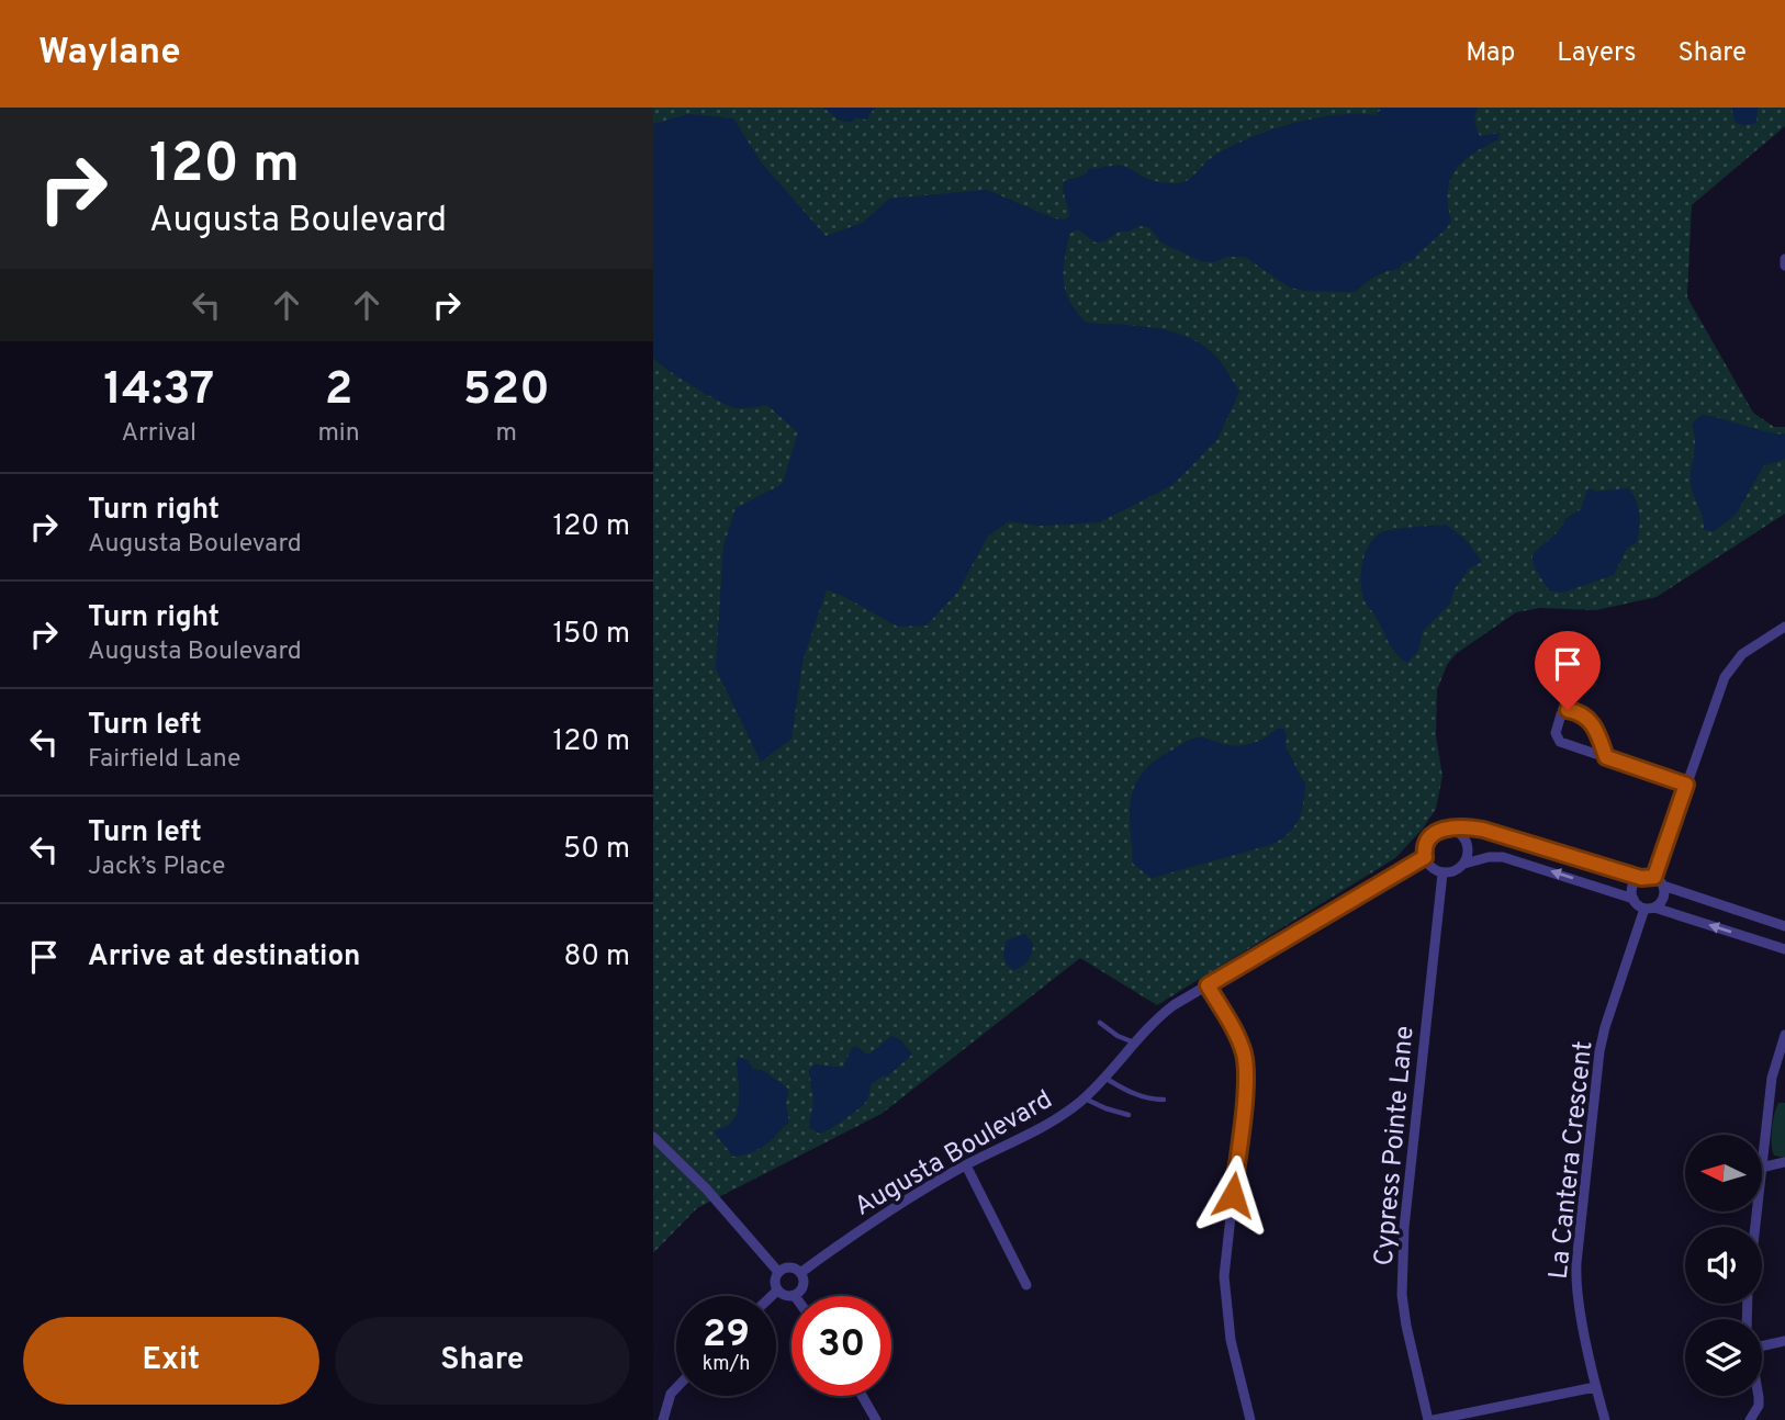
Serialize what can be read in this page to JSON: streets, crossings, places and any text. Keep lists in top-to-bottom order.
{
  "streets": {
    "street": ["Cypress Pointe Lane", "Augusta Boulevard", "La Cantera Crescent"]
  },
  "crossings": [
    ["Cypress Pointe Lane", "Augusta Boulevard"]
  ],
  "north": "left",
  "page": {
    "header": "Waylane",
    "nav": ["Map", "Layers", "Share"],
    "turn": ["120 m", "Augusta Boulevard"],
    "eta": [
      "14:37",
      "Arrival",
      "2",
      "min",
      "520",
      "m"
    ],
    "list": [
      {
        "name": "Turn right",
        "note": "Augusta Boulevard",
        "value": "120 m"
      },
      {
        "name": "Turn right",
        "note": "Augusta Boulevard",
        "value": "150 m"
      },
      {
        "name": "Turn left",
        "note": "Fairfield Lane",
        "value": "120 m"
      },
      {
        "name": "Turn left",
        "note": "Jack’s Place",
        "value": "50 m"
      },
      {
        "name": "Arrive at destination",
        "value": "80 m"
      }
    ],
    "speed": "29 km/h",
    "limit": "30",
    "buttons": ["Exit", "Share"]
  }
}
